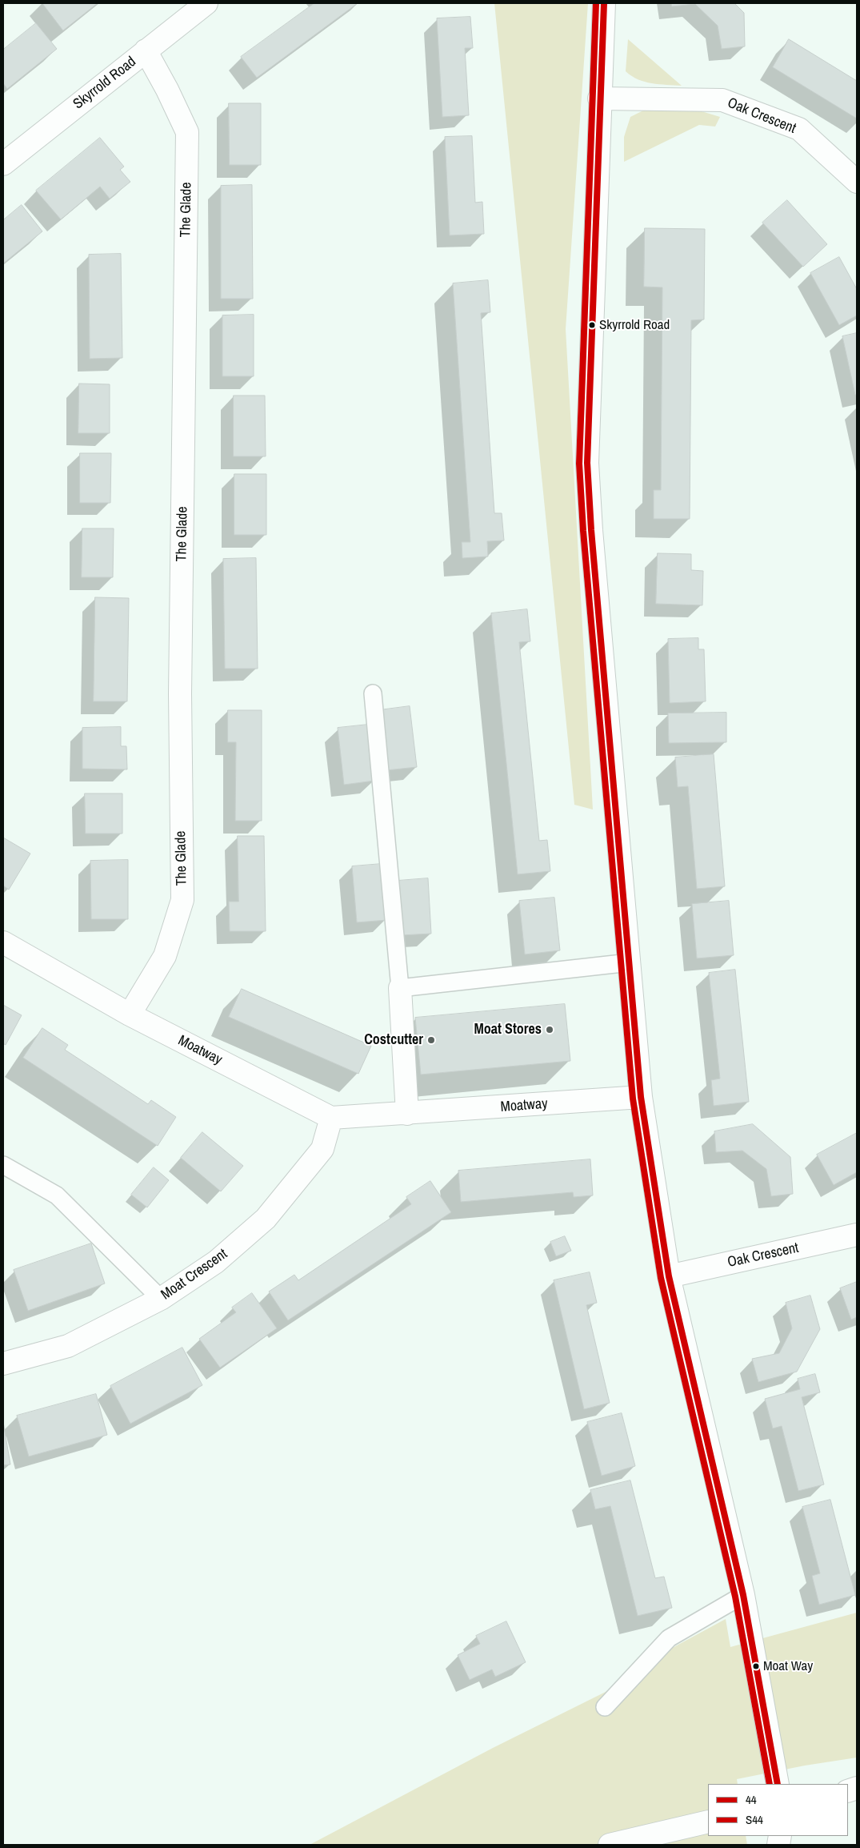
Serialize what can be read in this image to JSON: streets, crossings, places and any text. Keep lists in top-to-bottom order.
{
  "streets": {
    "street": [
      "Skyrrold Road",
      "Oak Crescent",
      "The Glade",
      "Moatway",
      "Moat Crescent"
    ]
  },
  "crossings": [
    ["Skyrrold Road", "The Glade"],
    ["The Glade", "Moatway"],
    ["Moatway", "Moat Crescent"]
  ],
  "places": [
    "Skyrrold Road",
    "Moat Stores",
    "Costcutter",
    "Moat Way"
  ],
  "lines": ["transit line 44", "transit line S44"],
  "legend": ["44", "S44"]
}
